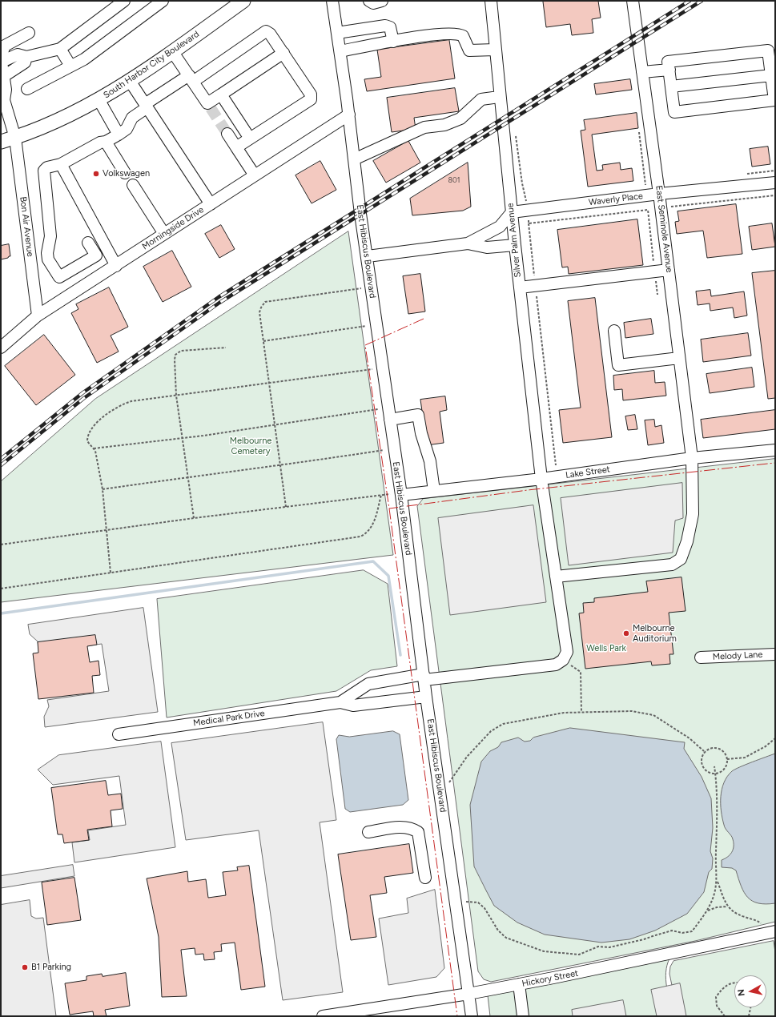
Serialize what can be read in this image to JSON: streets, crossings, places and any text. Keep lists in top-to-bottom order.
{
  "streets": {
    "main road": ["South Harbor City Boulevard"],
    "street": [
      "Waverly Place",
      "Bon Air Avenue",
      "Morningside Drive",
      "East Seminole Avenue",
      "Silver Palm Avenue",
      "East Hibiscus Boulevard",
      "Lake Street",
      "Melody Lane",
      "Medical Park Drive",
      "Hickory Street"
    ]
  },
  "crossings": [
    ["South Harbor City Boulevard", "Bon Air Avenue"],
    ["Waverly Place", "East Seminole Avenue"],
    ["Waverly Place", "Silver Palm Avenue"],
    ["Bon Air Avenue", "Morningside Drive"],
    ["Morningside Drive", "East Hibiscus Boulevard"],
    ["East Seminole Avenue", "Silver Palm Avenue"],
    ["East Seminole Avenue", "Lake Street"],
    ["Silver Palm Avenue", "Lake Street"],
    ["Silver Palm Avenue", "Medical Park Drive"],
    ["East Hibiscus Boulevard", "Lake Street"],
    ["East Hibiscus Boulevard", "Medical Park Drive"],
    ["East Hibiscus Boulevard", "Hickory Street"]
  ],
  "parks": ["Melbourne Cemetery", "Wells Park"],
  "places": ["Volkswagen", "Melbourne Auditorium", "B1 Parking"],
  "house_numbers": ["801"],
  "north": "left"
}
